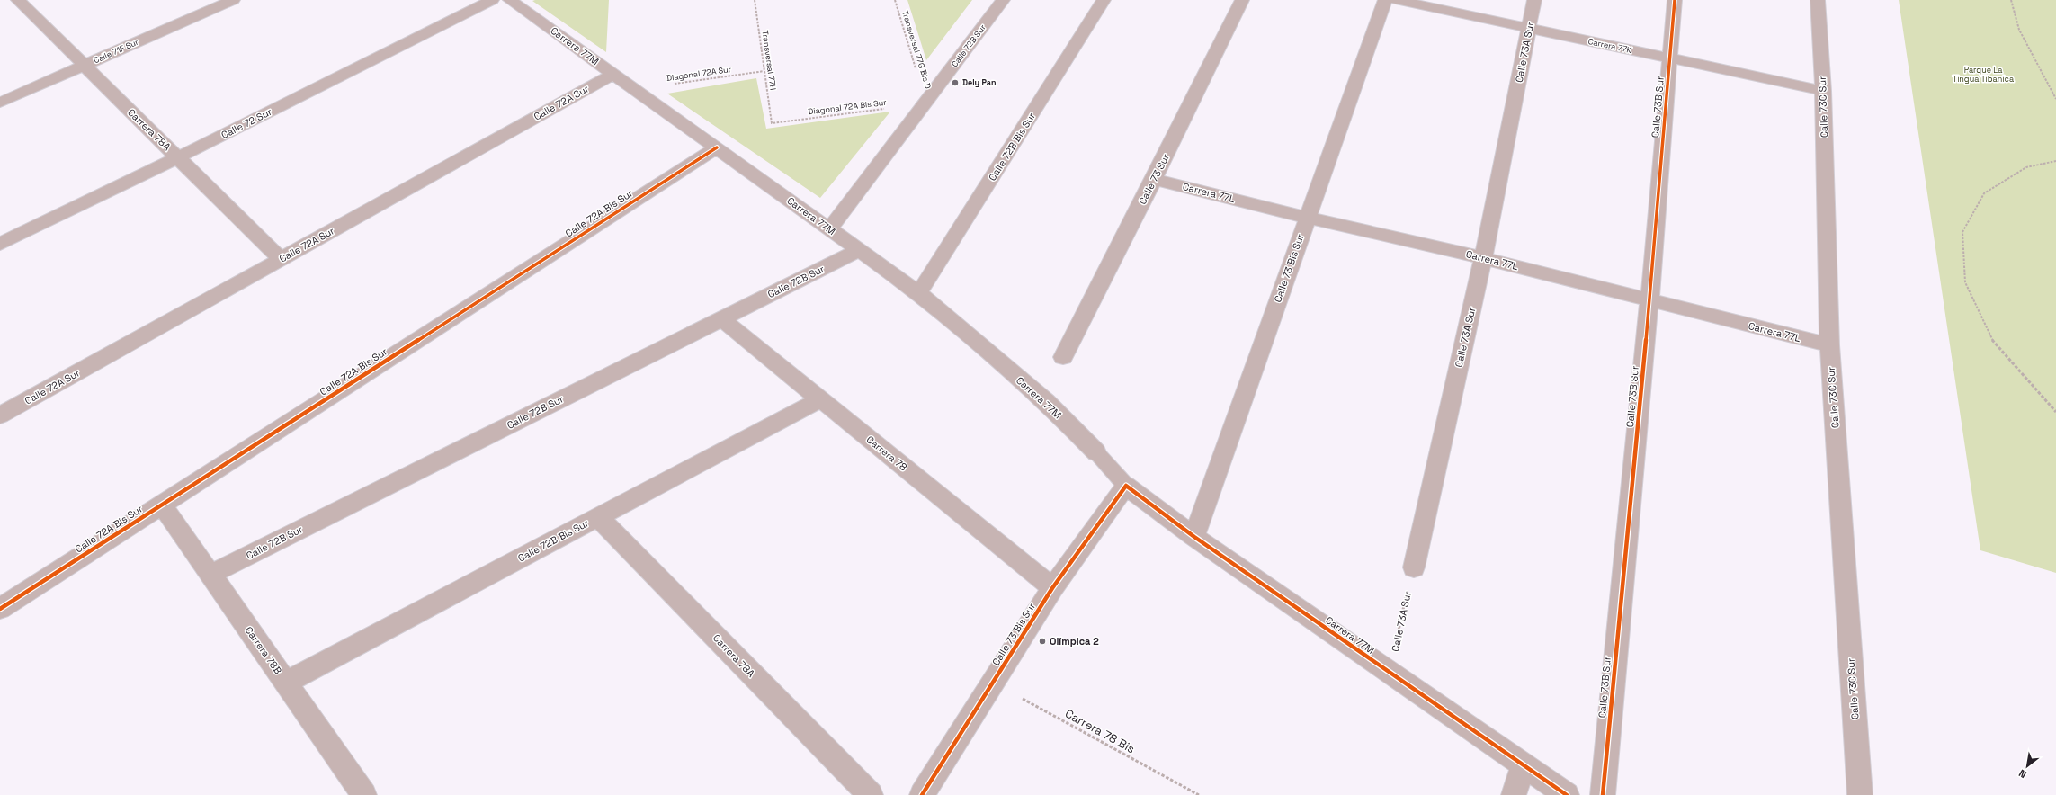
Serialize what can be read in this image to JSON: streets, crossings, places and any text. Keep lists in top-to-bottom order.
{
  "streets": {
    "street": [
      "Carrera 77M",
      "Calle 72B Sur",
      "Carrera 77K",
      "Calle 71F Sur",
      "Calle 73A Sur",
      "Calle 72A Sur",
      "Calle 73B Sur",
      "Calle 73C Sur",
      "Calle 72 Sur",
      "Carrera 78A",
      "Calle 72B Bis Sur",
      "Calle 73 Sur",
      "Carrera 77L",
      "Calle 72A Bis Sur",
      "Calle 73 Bis Sur",
      "Carrera 78",
      "Carrera 78B"
    ],
    "path": [
      "Transversal 77G Bis D",
      "Transversal 77H",
      "Diagonal 72A Sur",
      "Diagonal 72A Bis Sur",
      "Carrera 78 Bis"
    ]
  },
  "crossings": [
    ["Carrera 77M", "Calle 72B Sur"],
    ["Carrera 77M", "Calle 73A Sur"],
    ["Carrera 77M", "Diagonal 72A Sur"],
    ["Carrera 77M", "Calle 72A Sur"],
    ["Carrera 77M", "Calle 72B Bis Sur"],
    ["Carrera 77M", "Calle 72A Bis Sur"],
    ["Carrera 77M", "Calle 73 Bis Sur"],
    ["Calle 72B Sur", "Transversal 77G Bis D"],
    ["Calle 72B Sur", "Diagonal 72A Bis Sur"],
    ["Calle 72B Sur", "Carrera 78"],
    ["Calle 72B Sur", "Carrera 78B"],
    ["Carrera 77K", "Calle 73A Sur"],
    ["Carrera 77K", "Calle 73B Sur"],
    ["Carrera 77K", "Calle 73C Sur"],
    ["Transversal 77G Bis D", "Diagonal 72A Bis Sur"],
    ["Calle 71F Sur", "Carrera 78A"],
    ["Calle 73A Sur", "Carrera 77L"],
    ["Transversal 77H", "Diagonal 72A Sur"],
    ["Transversal 77H", "Diagonal 72A Bis Sur"],
    ["Calle 72A Sur", "Carrera 78A"],
    ["Calle 73B Sur", "Carrera 77L"],
    ["Calle 73C Sur", "Carrera 77L"],
    ["Calle 72 Sur", "Carrera 78A"],
    ["Carrera 78A", "Calle 72B Bis Sur"],
    ["Calle 72B Bis Sur", "Carrera 78"],
    ["Calle 72B Bis Sur", "Carrera 78B"],
    ["Calle 73 Sur", "Carrera 77L"],
    ["Carrera 77L", "Calle 73 Bis Sur"],
    ["Calle 72A Bis Sur", "Carrera 78B"],
    ["Calle 73 Bis Sur", "Carrera 78"],
    ["Calle 73 Bis Sur", "Carrera 78 Bis"]
  ],
  "parks": ["Parque La Tingua Tibaníca"],
  "places": ["Dely Pan", "Olímpica 2"],
  "north": "bottom left"
}
